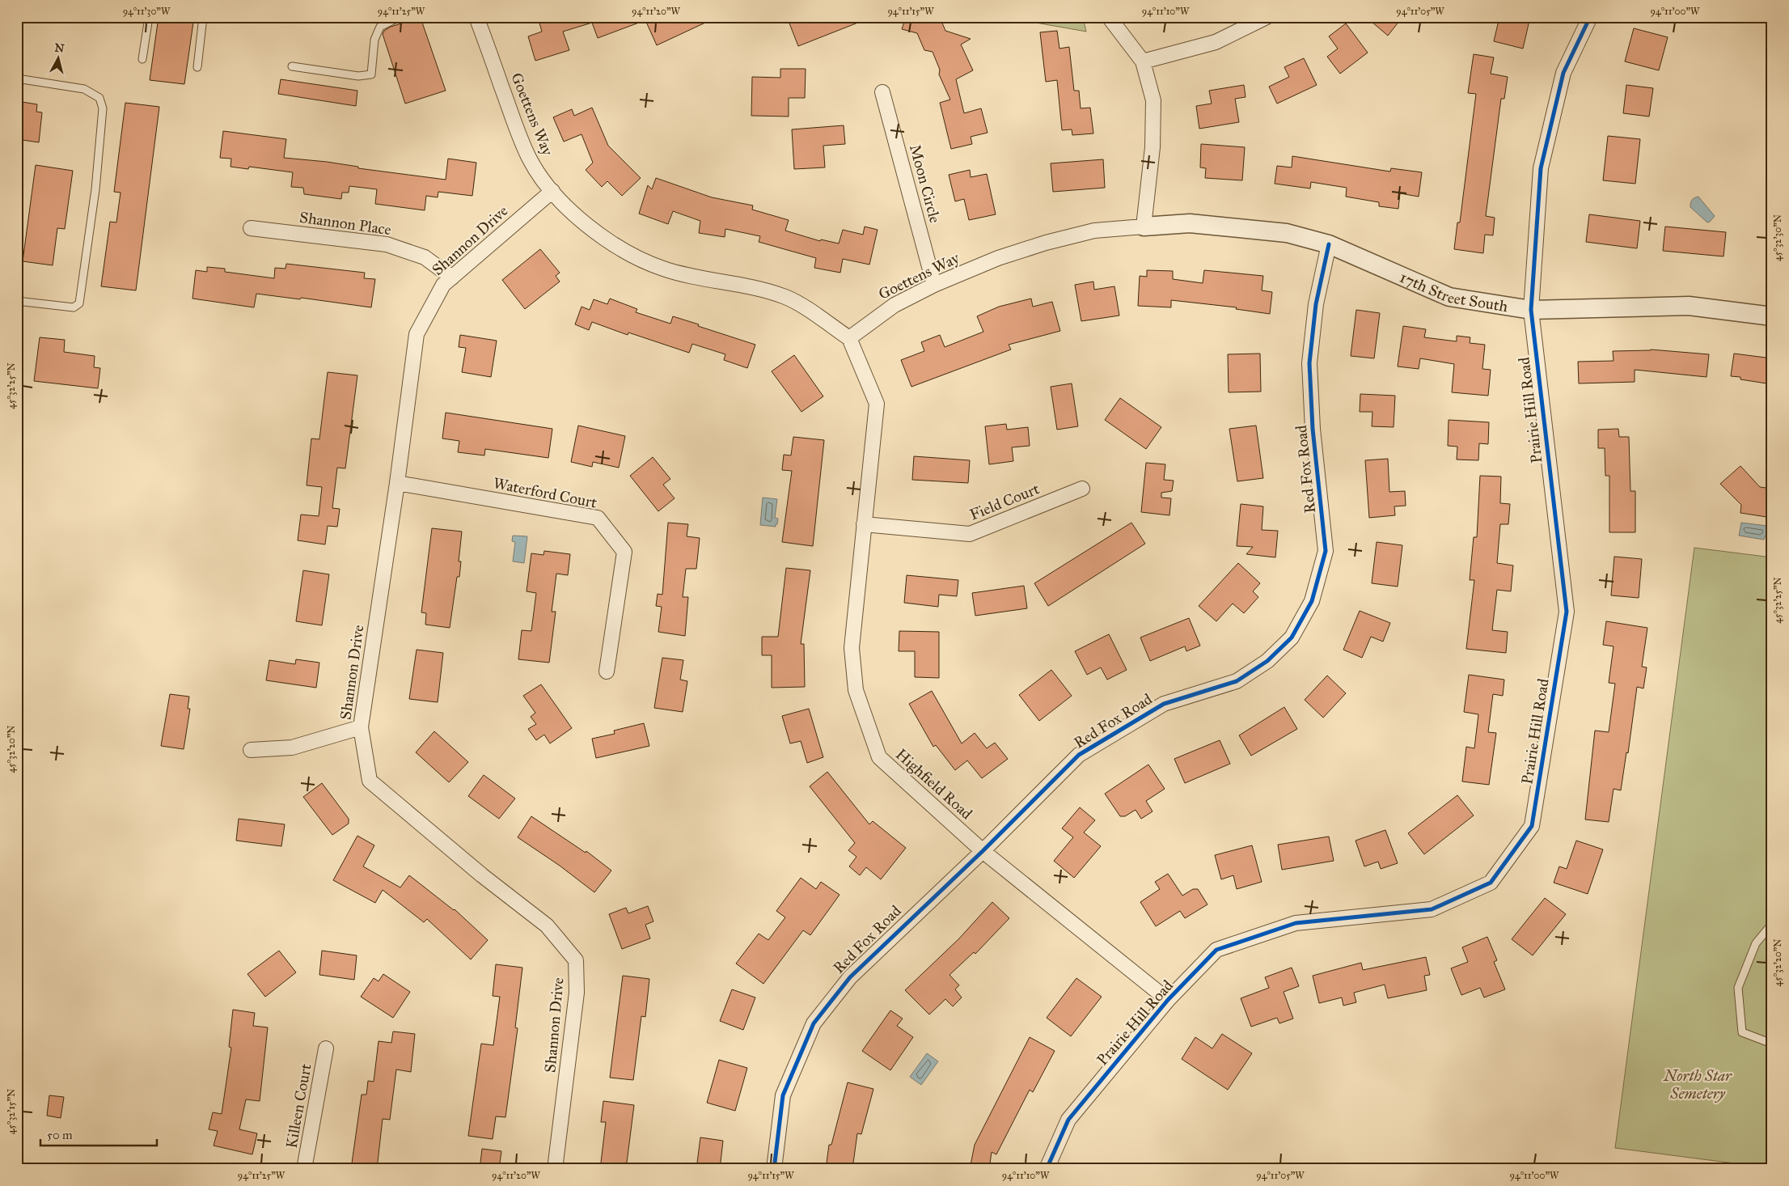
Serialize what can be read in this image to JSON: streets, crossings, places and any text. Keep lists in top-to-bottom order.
{
  "streets": {
    "street": [
      "Goettens Way",
      "Moon Circle",
      "Shannon Place",
      "Shannon Drive",
      "17th Street South",
      "Prairie Hill Road",
      "Red Fox Road",
      "Waterford Court",
      "Field Court",
      "Highfield Road",
      "Killeen Court"
    ]
  },
  "crossings": [
    ["Goettens Way", "Moon Circle"],
    ["Goettens Way", "Shannon Drive"],
    ["Goettens Way", "17th Street South"],
    ["Goettens Way", "Highfield Road"],
    ["Shannon Place", "Shannon Drive"],
    ["Shannon Drive", "Waterford Court"],
    ["17th Street South", "Prairie Hill Road"],
    ["17th Street South", "Red Fox Road"],
    ["Prairie Hill Road", "Highfield Road"],
    ["Red Fox Road", "Highfield Road"],
    ["Field Court", "Highfield Road"]
  ],
  "parks": ["North Star Semetery"],
  "scale_bar": "50 m",
  "north": "top",
  "coordinates": [
    "94°11'30\"W",
    "94°11'25\"W",
    "94°11'20\"W",
    "94°11'15\"W",
    "94°11'10\"W",
    "94°11'05\"W",
    "94°11'00\"W",
    "45°32'30\"N",
    "45°32'25\"N",
    "45°32'20\"N",
    "45°32'15\"N"
  ]
}
